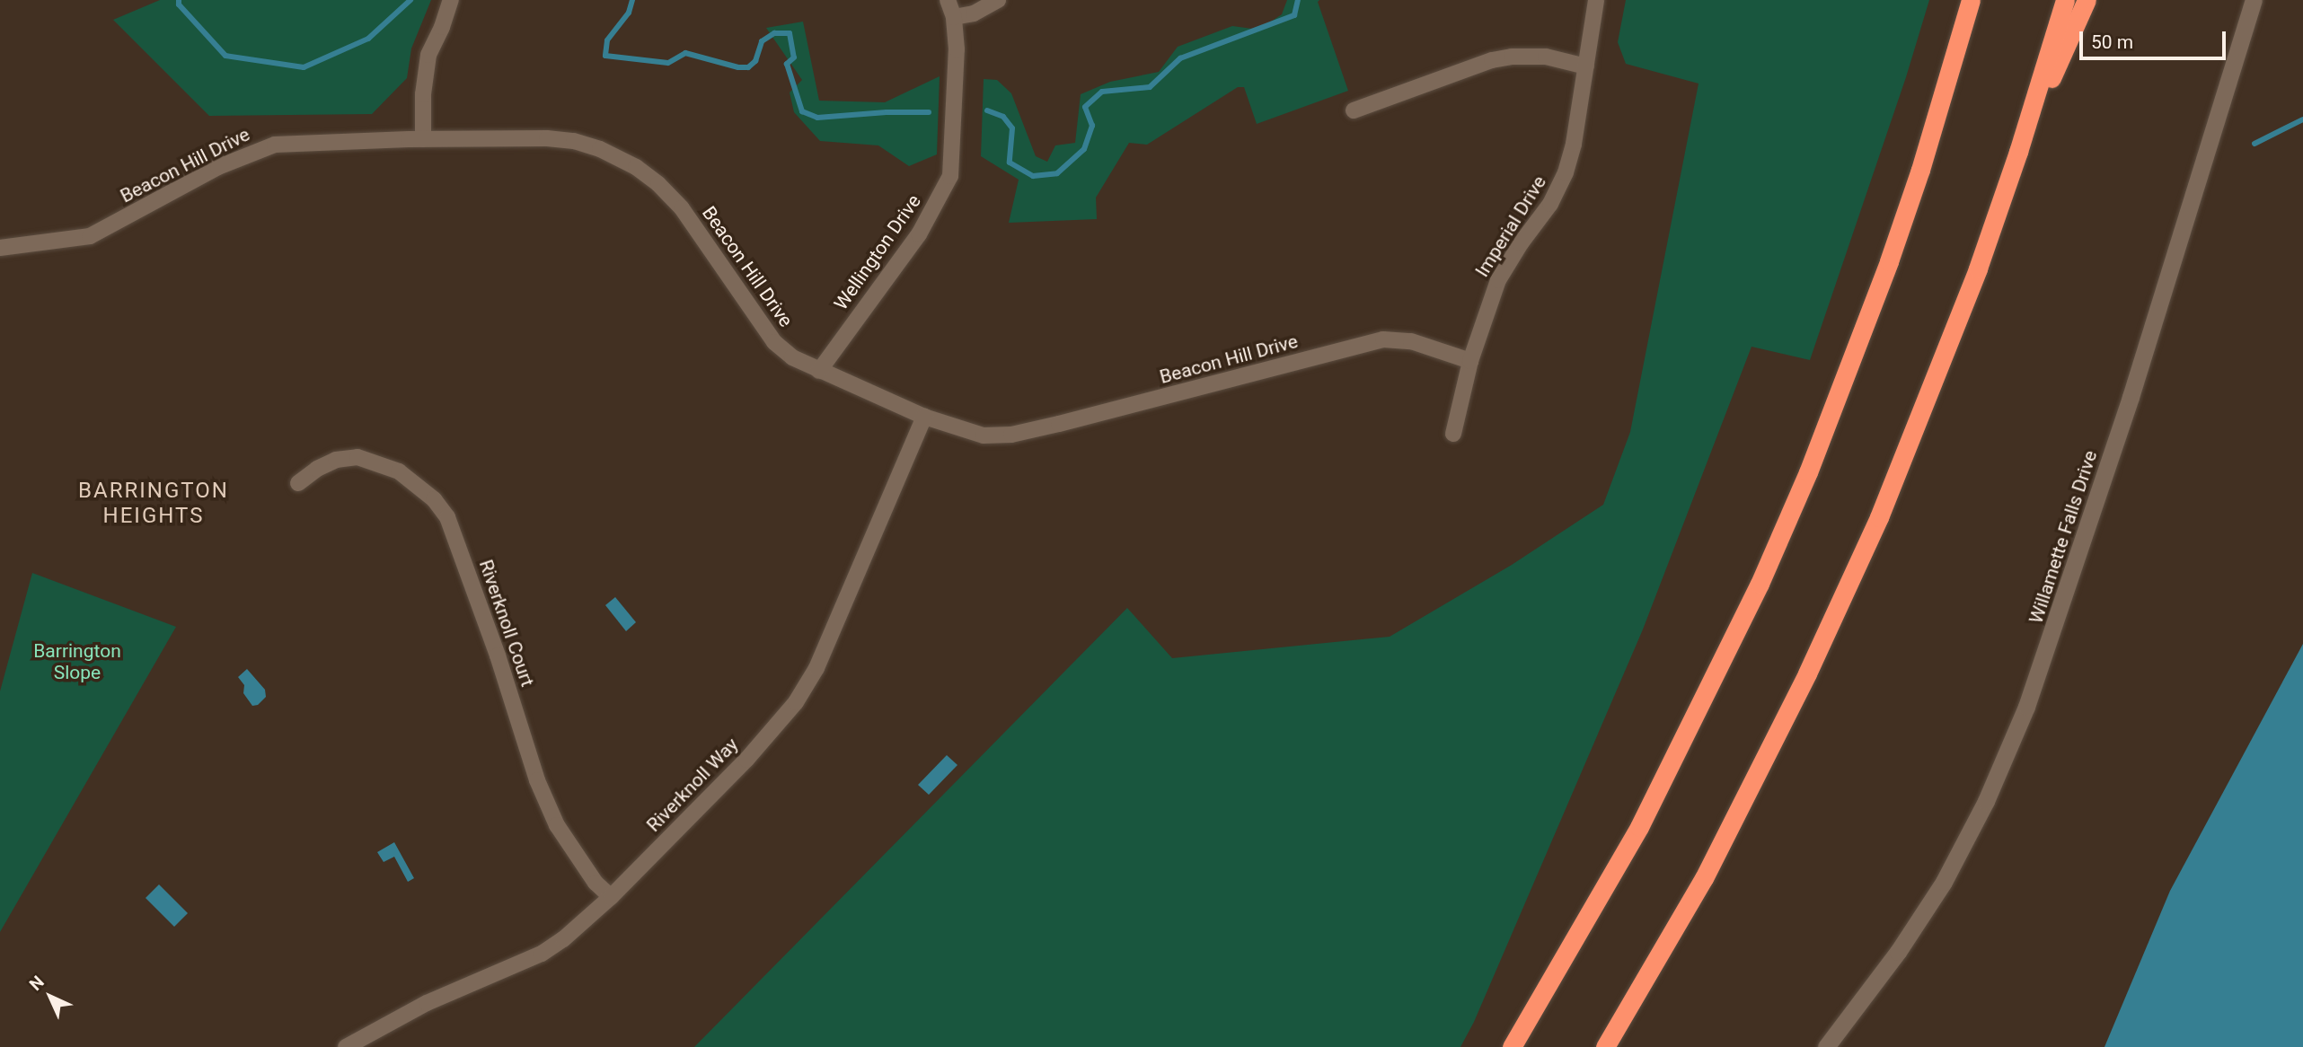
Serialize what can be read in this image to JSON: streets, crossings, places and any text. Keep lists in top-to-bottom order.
{
  "streets": {
    "street": [
      "Beacon Hill Drive",
      "Imperial Drive",
      "Wellington Drive",
      "Willamette Falls Drive",
      "Riverknoll Court",
      "Riverknoll Way"
    ]
  },
  "crossings": [
    ["Beacon Hill Drive", "Imperial Drive"],
    ["Beacon Hill Drive", "Wellington Drive"],
    ["Beacon Hill Drive", "Riverknoll Way"],
    ["Riverknoll Court", "Riverknoll Way"]
  ],
  "districts": ["BARRINGTON HEIGHTS"],
  "parks": ["Barrington Slope"],
  "scale_bar": "50 m",
  "north": "top left"
}
